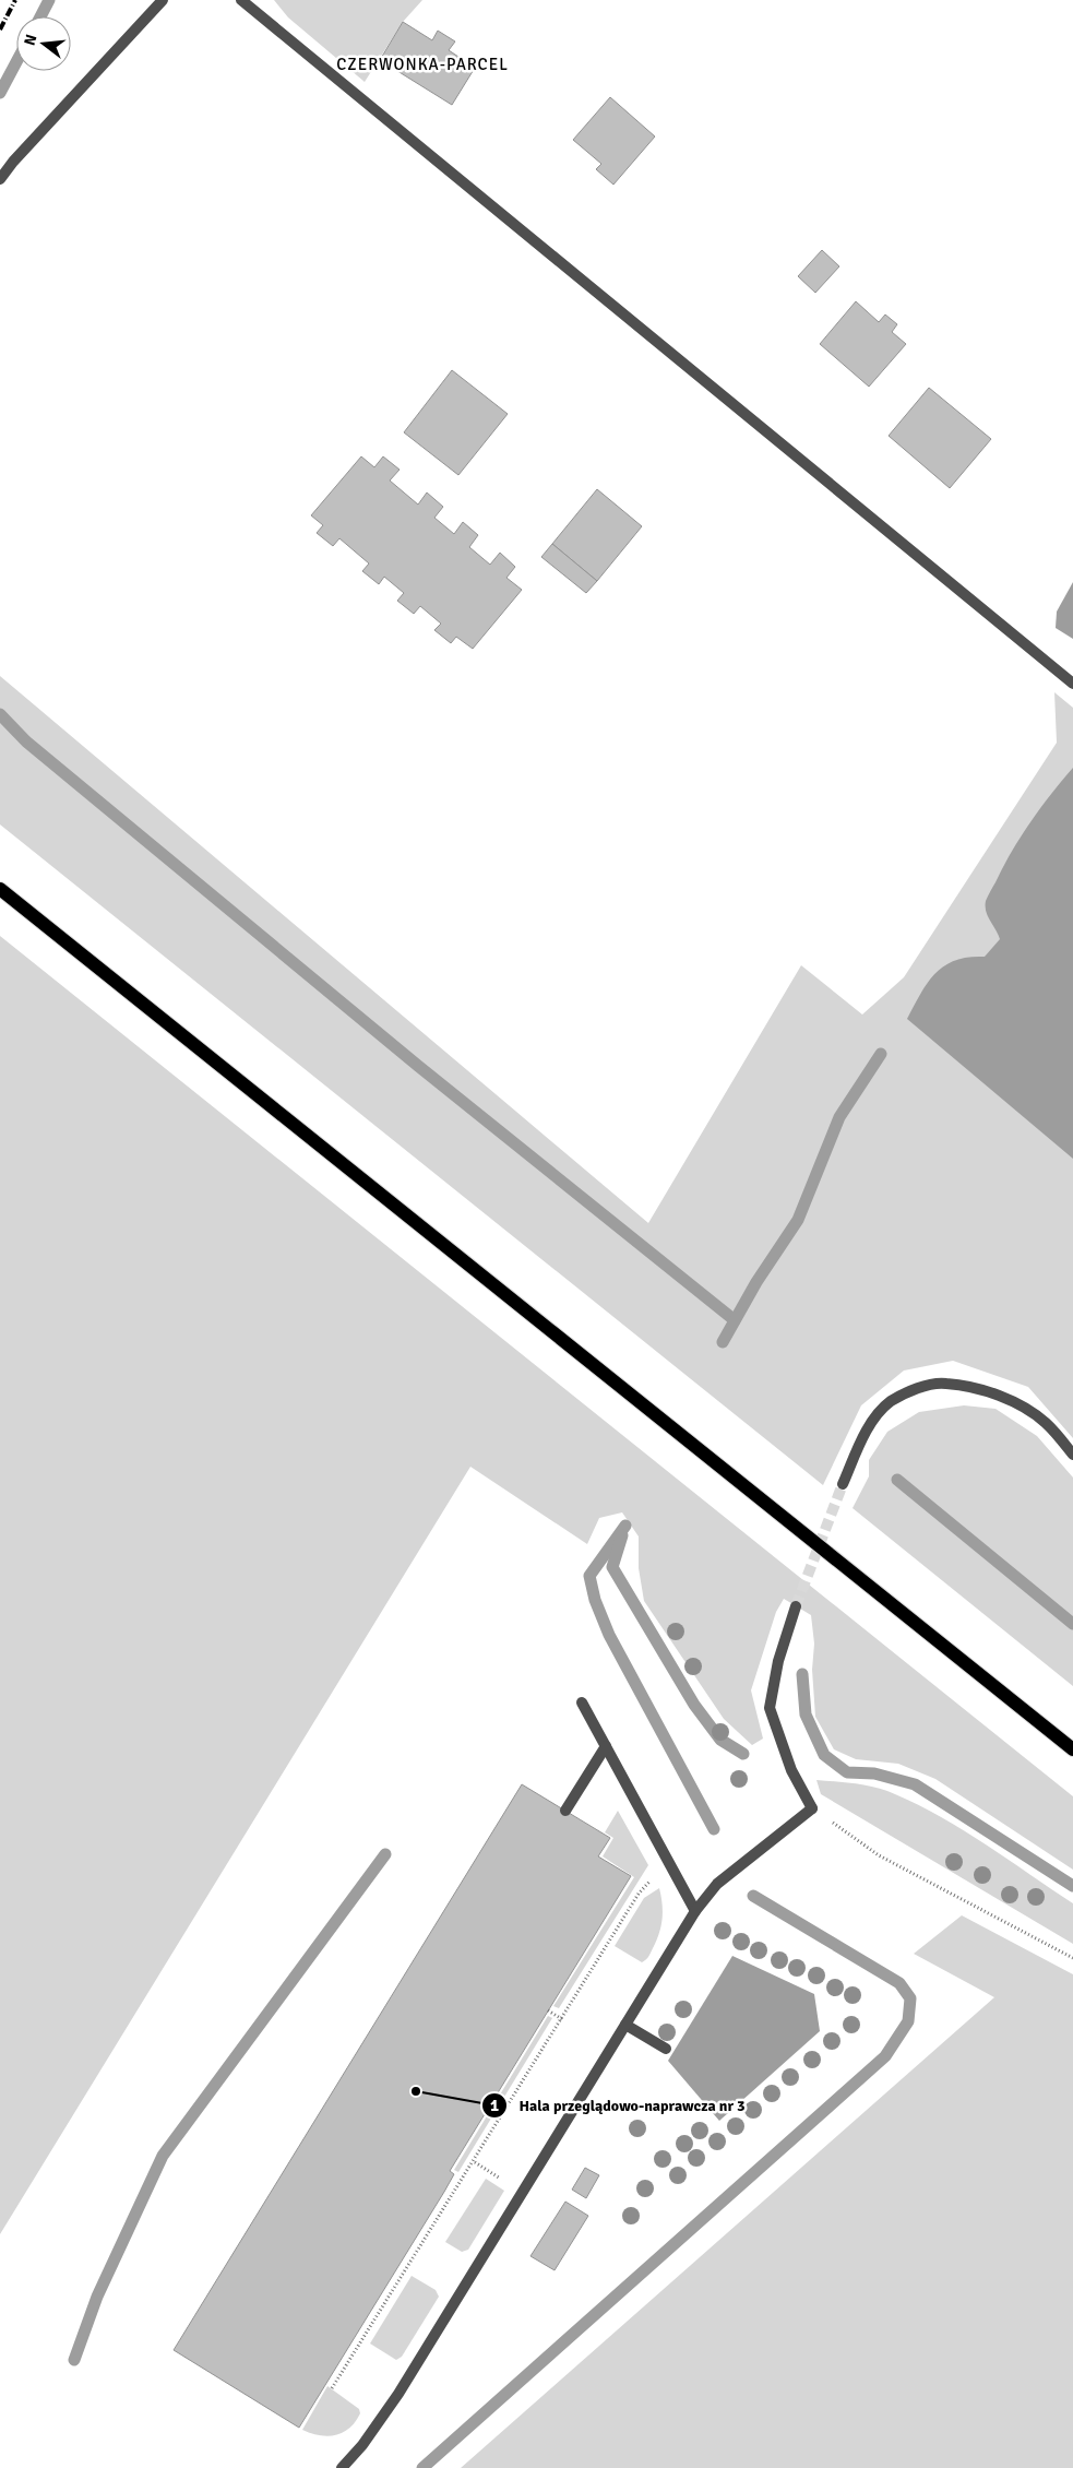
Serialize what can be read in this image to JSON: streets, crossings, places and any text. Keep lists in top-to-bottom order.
{
  "districts": ["CZERWONKA-PARCEL"],
  "places": ["Hala przeglądowo-naprawcza nr 3"],
  "north": "left"
}
